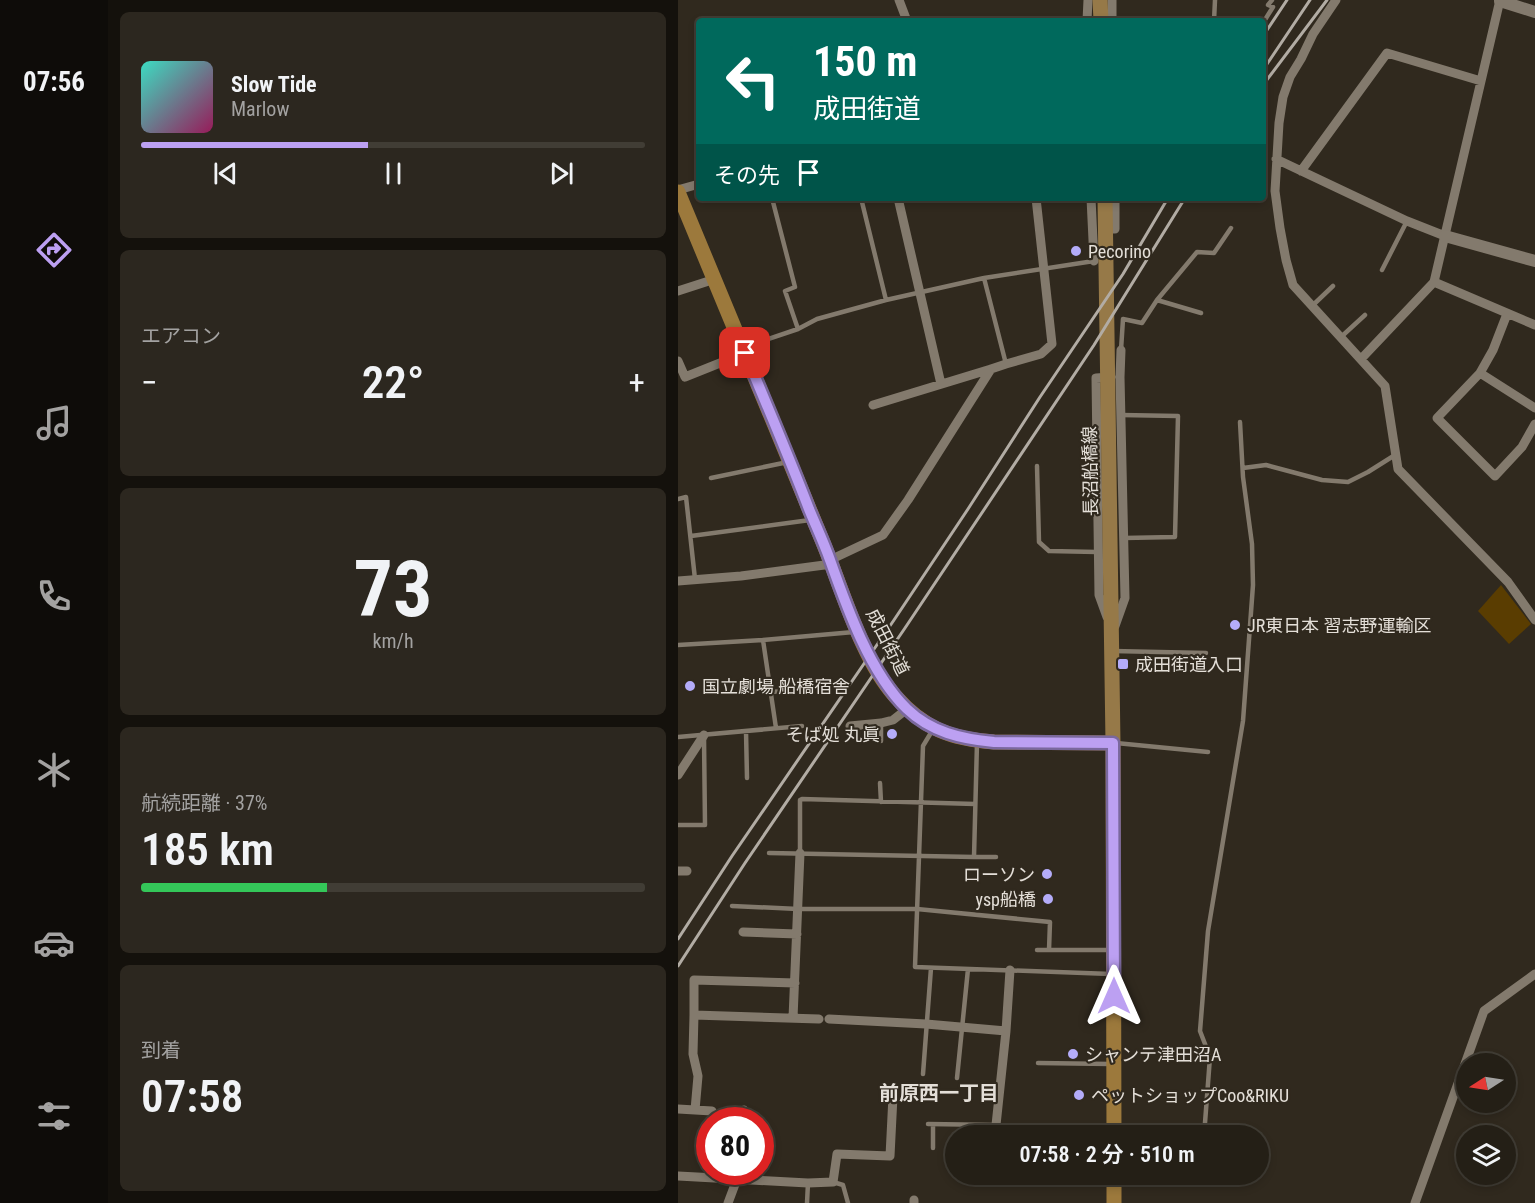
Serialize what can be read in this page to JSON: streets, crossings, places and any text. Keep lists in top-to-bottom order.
{
  "streets": {
    "highway": ["成田街道"],
    "main road": ["長沼船橋線"]
  },
  "crossings": [
    ["長沼船橋線", "成田街道"]
  ],
  "districts": ["前原西一丁目"],
  "places": {
    "other": [
      "Pecorino",
      "JR東日本 習志野運輸区",
      "国立劇場 船橋宿舎",
      "そば処 丸眞",
      "ローソン",
      "ysp船橋",
      "シャンテ津田沼A",
      "ペットショップCoo&RIKU"
    ],
    "transit": ["成田街道入口"]
  },
  "north": "left",
  "page": {
    "tabs": "07:56",
    "turn": ["150 m", "成田街道"],
    "song": ["Slow Tide", "Marlow"],
    "then": "その先",
    "tile": [
      "エアコン",
      ["73", "km/h"],
      ["航続距離 · 37%", "185 km"],
      ["到着", "07:58"]
    ],
    "heat": ["−", "22°", "+"],
    "limit": "80",
    "trip": "07:58 · 2 分 · 510 m"
  }
}
